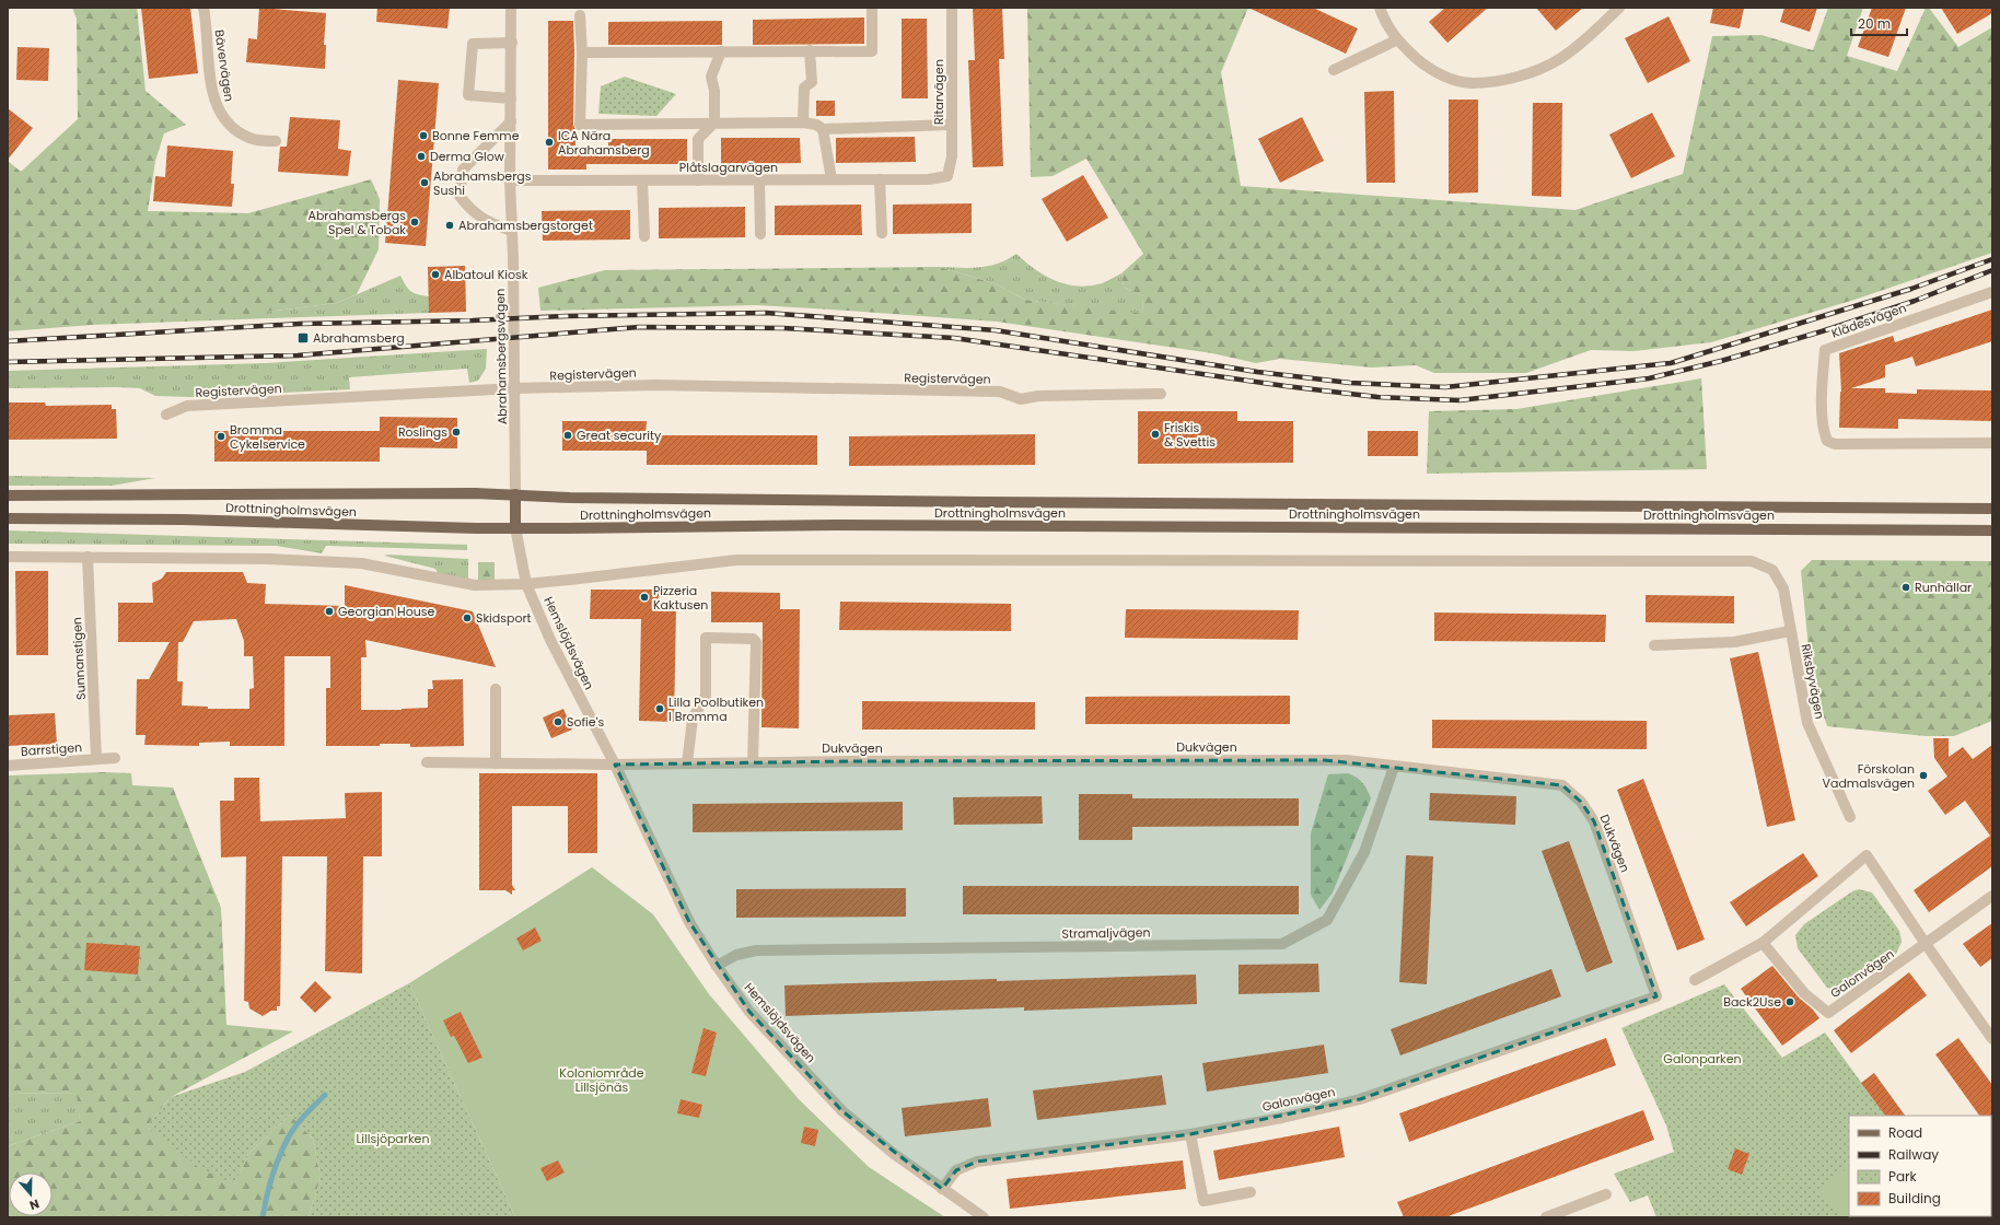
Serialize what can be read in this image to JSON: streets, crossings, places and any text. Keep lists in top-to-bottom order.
{
  "streets": {
    "main road": ["Drottningholmsvägen"],
    "street": [
      "Bävervägen",
      "Ritarvägen",
      "Plåtslagarvägen",
      "Klädesvägen",
      "Abrahamsbergsvägen",
      "Registervägen",
      "Hemslöjdsvägen",
      "Sunnanstigen",
      "Riksbyvägen",
      "Dukvägen",
      "Barrstigen",
      "Stramaljvägen",
      "Galonvägen"
    ]
  },
  "crossings": [
    ["Ritarvägen", "Plåtslagarvägen"],
    ["Plåtslagarvägen", "Abrahamsbergsvägen"],
    ["Abrahamsbergsvägen", "Registervägen"],
    ["Abrahamsbergsvägen", "Drottningholmsvägen"],
    ["Drottningholmsvägen", "Hemslöjdsvägen"],
    ["Hemslöjdsvägen", "Riksbyvägen"],
    ["Hemslöjdsvägen", "Dukvägen"],
    ["Hemslöjdsvägen", "Stramaljvägen"],
    ["Hemslöjdsvägen", "Galonvägen"],
    ["Sunnanstigen", "Barrstigen"],
    ["Dukvägen", "Stramaljvägen"],
    ["Dukvägen", "Galonvägen"]
  ],
  "parks": ["Galonparken", "Koloniområde Lillsjönäs", "Lillsjöparken"],
  "places": {
    "other": [
      "Bonne Femme",
      "ICA Nära Abrahamsberg",
      "Derma Glow",
      "Abrahamsbergs Sushi",
      "Abrahamsbergs Spel & Tobak",
      "Abrahamsbergstorget",
      "Albatoul Kiosk",
      "Roslings",
      "Friskis & Svettis",
      "Great security",
      "Bromma Cykelservice",
      "Runhällar",
      "Pizzeria Kaktusen",
      "Georgian House",
      "Skidsport",
      "Lilla Poolbutiken I Bromma",
      "Sofie's",
      "Förskolan Vadmalsvägen",
      "Back2Use"
    ],
    "transit": ["Abrahamsberg"]
  },
  "legend": [
    "Road",
    "Railway",
    "Park",
    "Building"
  ],
  "scale_bar": "20 m",
  "north": "bottom"
}
